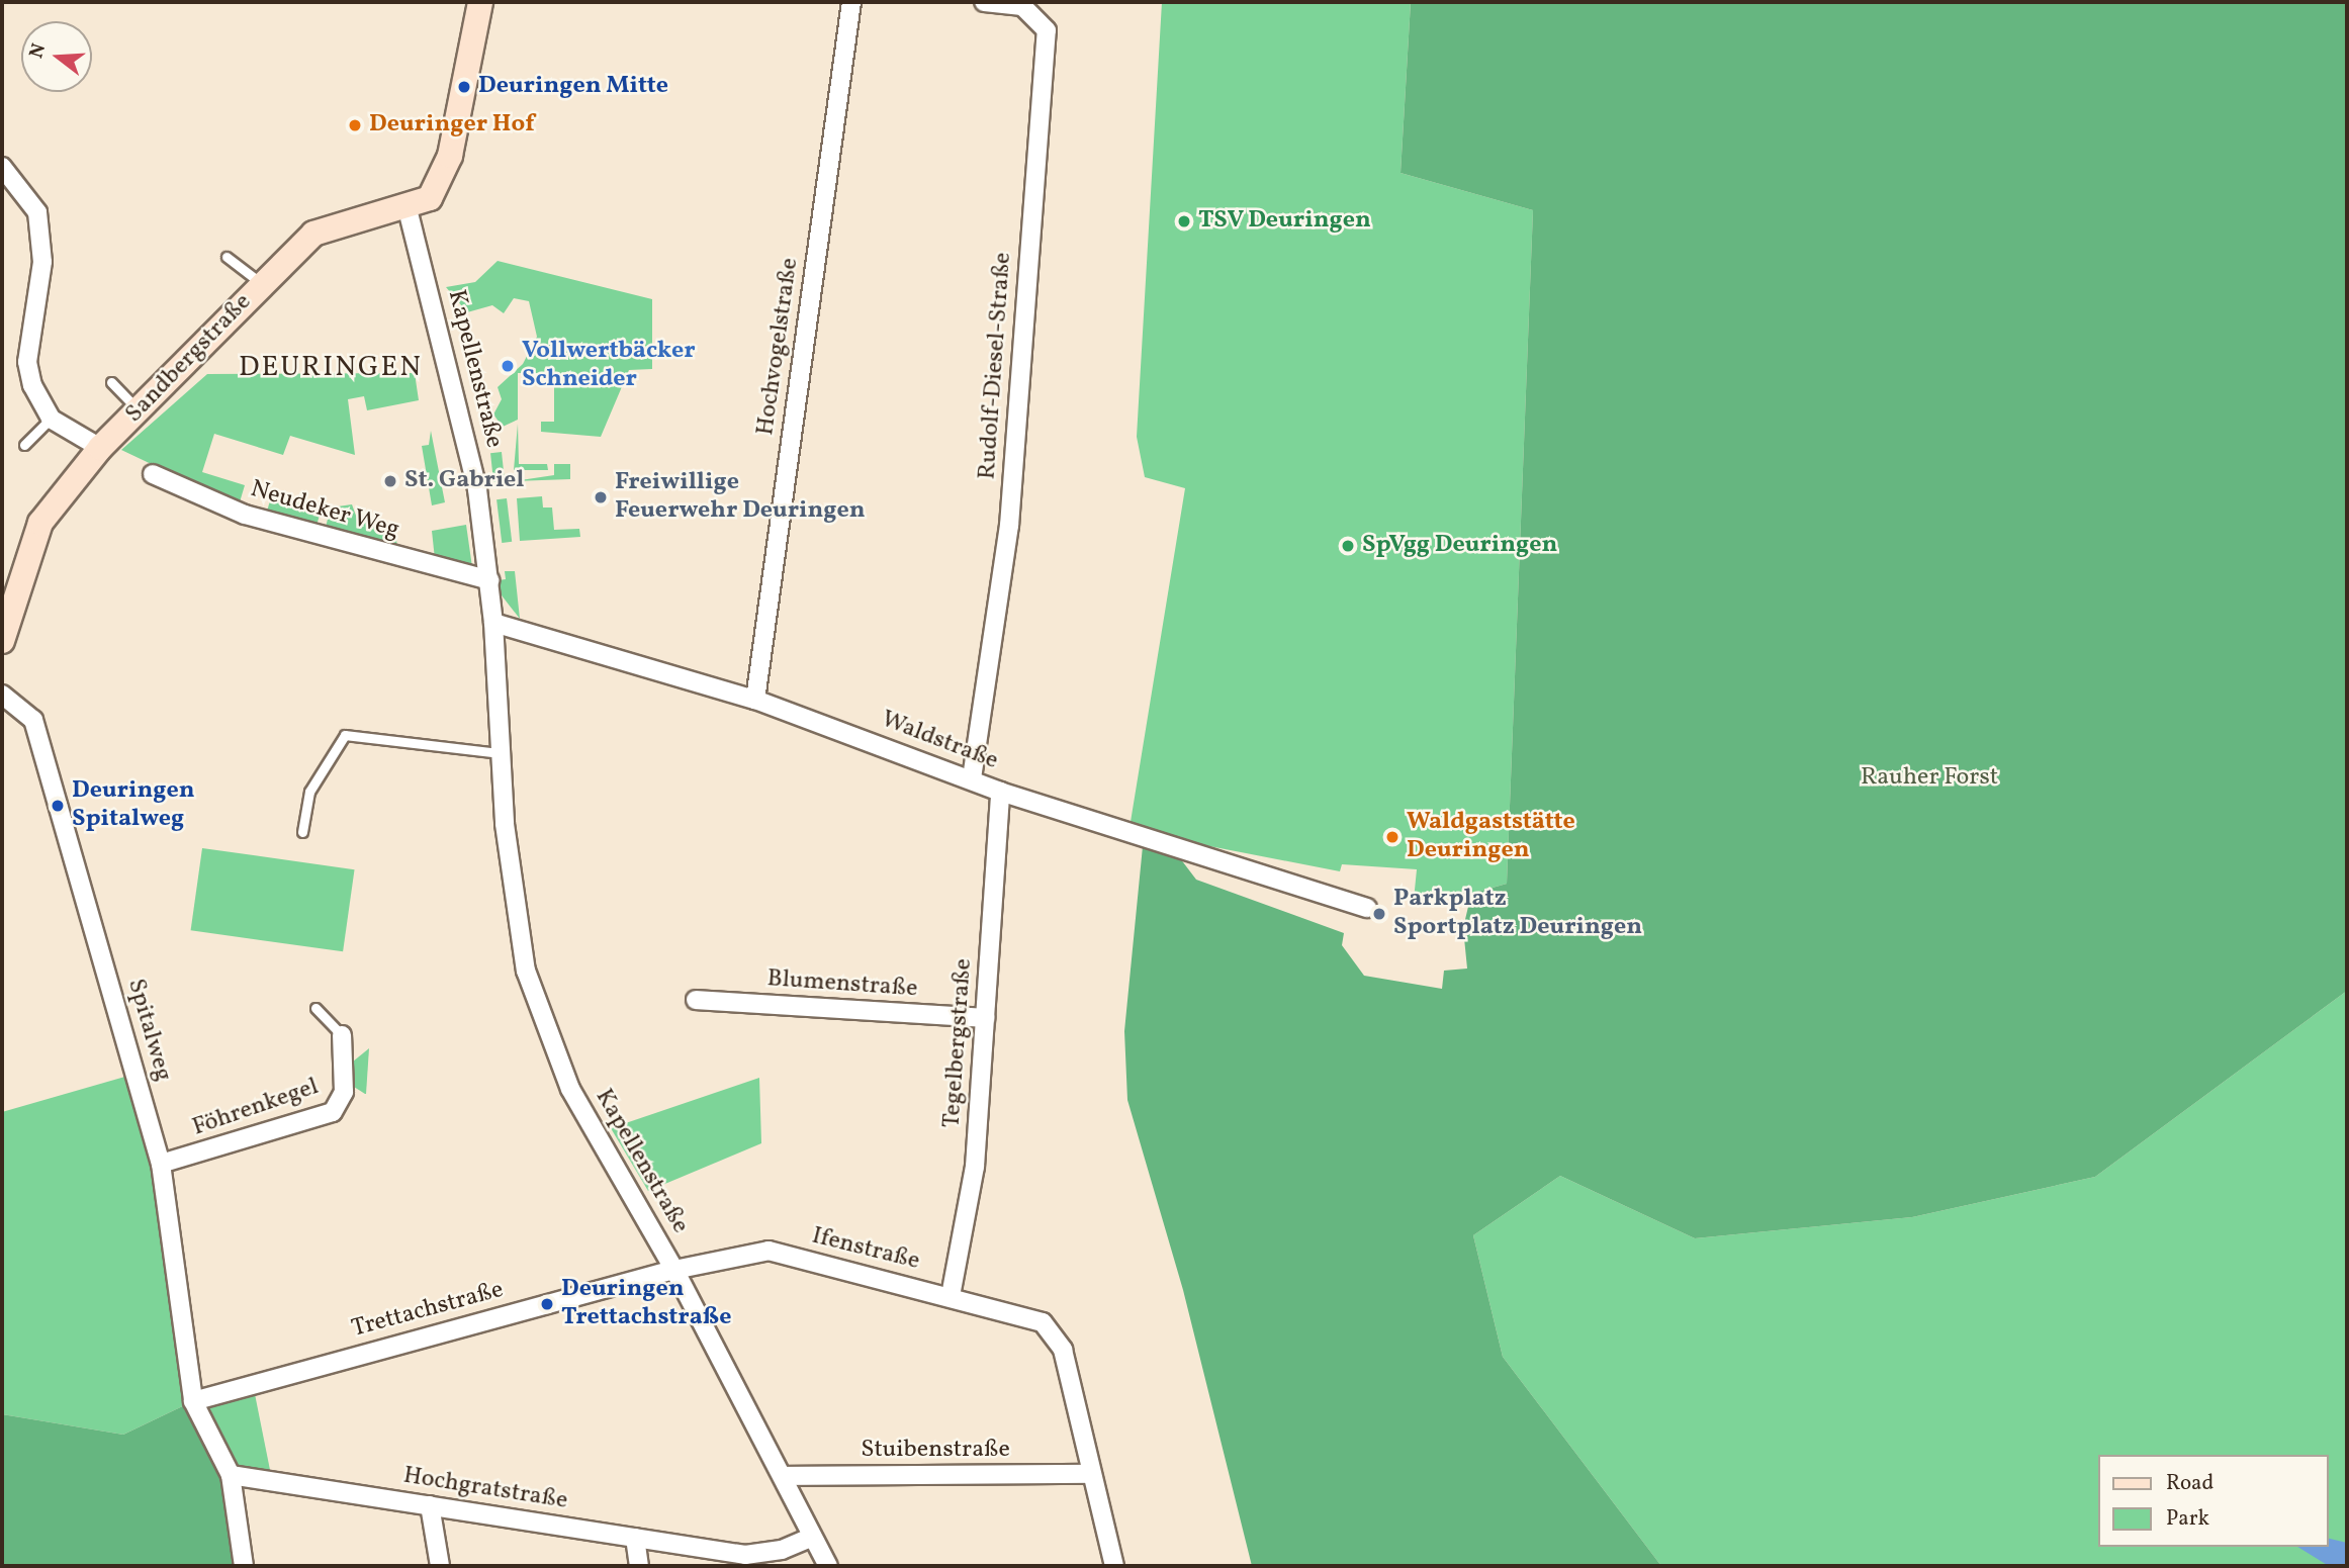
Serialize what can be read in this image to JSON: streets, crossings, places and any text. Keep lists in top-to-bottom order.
{
  "streets": {
    "street": [
      "Hochvogelstraße",
      "Sandbergstraße",
      "Rudolf-Diesel-Straße",
      "Kapellenstraße",
      "Neudeker Weg",
      "Waldstraße",
      "Blumenstraße",
      "Spitalweg",
      "Tegelbergstraße",
      "Föhrenkegel",
      "Ifenstraße",
      "Trettachstraße",
      "Stuibenstraße",
      "Hochgratstraße"
    ]
  },
  "crossings": [
    ["Hochvogelstraße", "Waldstraße"],
    ["Sandbergstraße", "Kapellenstraße"],
    ["Rudolf-Diesel-Straße", "Waldstraße"],
    ["Kapellenstraße", "Neudeker Weg"],
    ["Kapellenstraße", "Waldstraße"],
    ["Kapellenstraße", "Ifenstraße"],
    ["Kapellenstraße", "Trettachstraße"],
    ["Kapellenstraße", "Stuibenstraße"],
    ["Kapellenstraße", "Hochgratstraße"],
    ["Waldstraße", "Tegelbergstraße"],
    ["Blumenstraße", "Tegelbergstraße"],
    ["Spitalweg", "Föhrenkegel"],
    ["Spitalweg", "Trettachstraße"],
    ["Tegelbergstraße", "Ifenstraße"],
    ["Ifenstraße", "Trettachstraße"],
    ["Ifenstraße", "Stuibenstraße"]
  ],
  "districts": ["DEURINGEN"],
  "parks": ["Rauher Forst"],
  "places": [
    "Deuringen Mitte",
    "Deuringer Hof",
    "TSV Deuringen",
    "Vollwertbäcker Schneider",
    "St. Gabriel",
    "Freiwillige Feuerwehr Deuringen",
    "SpVgg Deuringen",
    "Deuringen Spitalweg",
    "Waldgaststätte Deuringen",
    "Parkplatz Sportplatz Deuringen",
    "Deuringen Trettachstraße"
  ],
  "legend": ["Road", "Park"],
  "north": "left"
}
